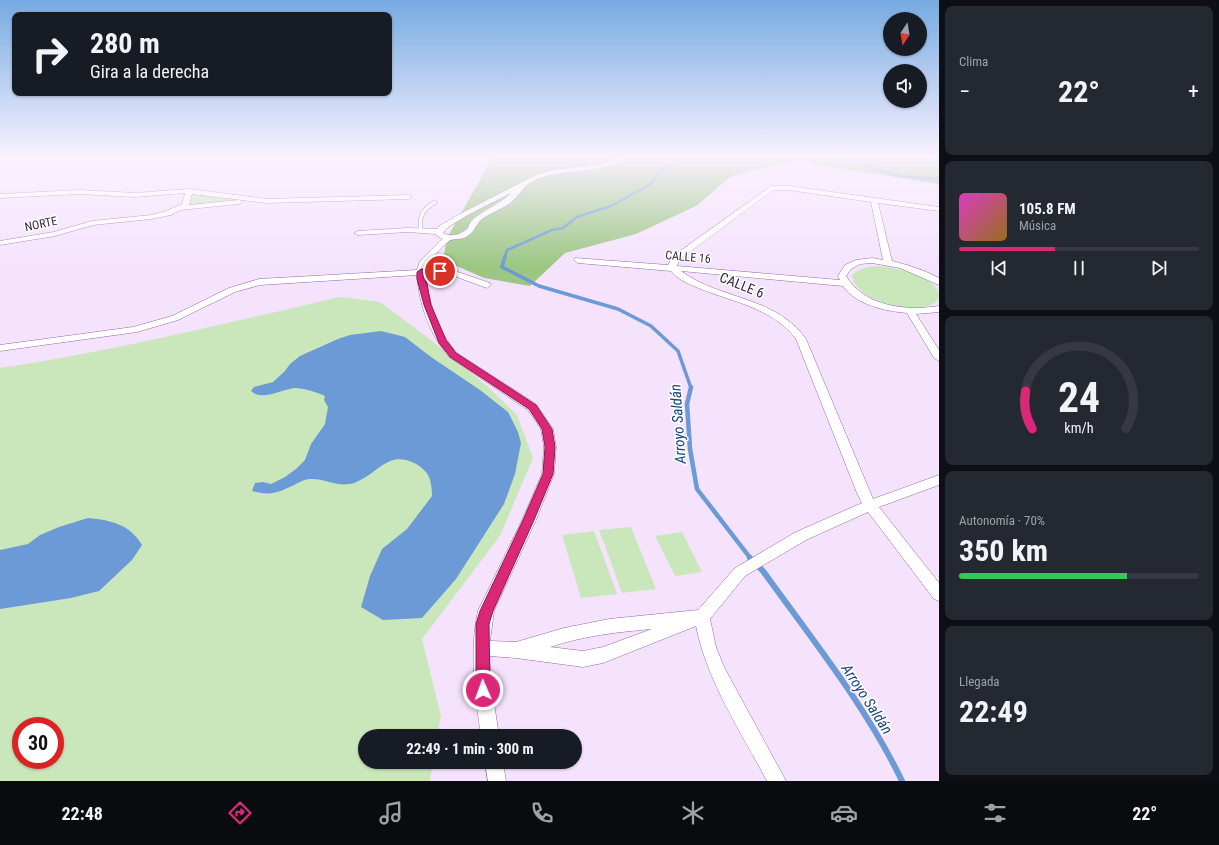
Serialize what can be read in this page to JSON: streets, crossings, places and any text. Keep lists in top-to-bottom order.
{
  "streets": {
    "street": ["NORTE", "CALLE 16", "CALLE 6"]
  },
  "crossings": [
    ["CALLE 16", "CALLE 6"]
  ],
  "water": ["Arroyo Saldán"],
  "north": "bottom",
  "page": {
    "tile": [
      "Clima",
      ["Autonomía · 70%", "350 km"],
      ["Llegada", "22:49"]
    ],
    "turn": ["280 m", "Gira a la derecha"],
    "heat": ["−", "22°", "+"],
    "song": ["105.8 FM", "Música"],
    "limit": "30",
    "trip": "22:49 · 1 min · 300 m",
    "tabs": ["22:48", "22°"],
    "gauge": ["24", "km/h"]
  }
}
